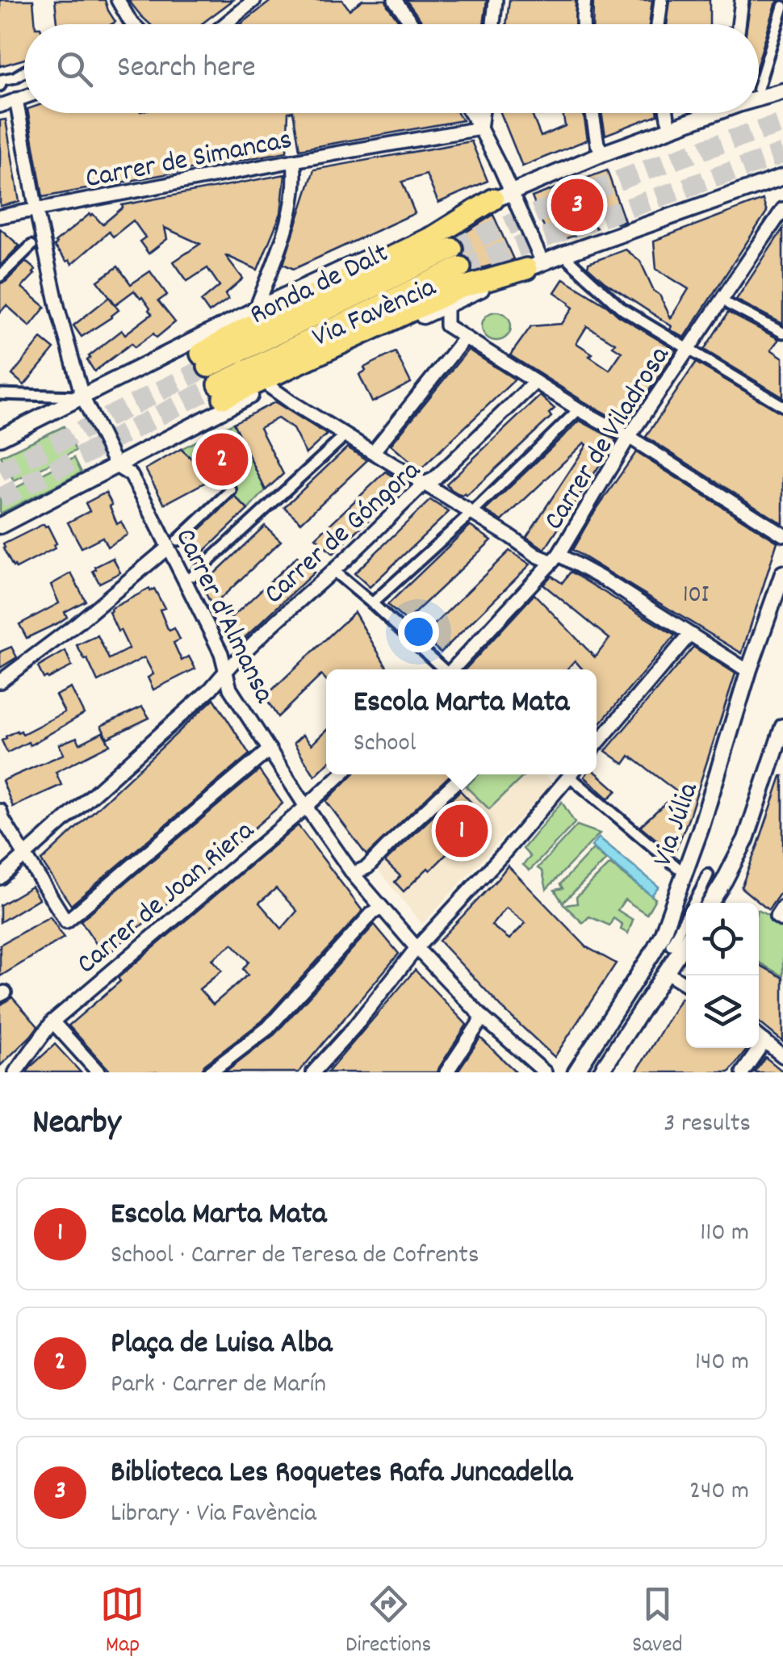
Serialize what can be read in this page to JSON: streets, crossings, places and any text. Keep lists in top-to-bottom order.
{
  "streets": {
    "highway": ["Ronda de Dalt"],
    "street": [
      "Carrer de Simancas",
      "Via Favència",
      "Carrer de Viladrosa",
      "Carrer de Góngora",
      "Carrer d'Almansa",
      "Via Júlia",
      "Carrer de Joan Riera"
    ]
  },
  "crossings": [
    ["Carrer de Simancas", "Carrer d'Almansa"],
    ["Via Favència", "Carrer d'Almansa"],
    ["Carrer de Góngora", "Carrer d'Almansa"],
    ["Carrer d'Almansa", "Carrer de Joan Riera"]
  ],
  "house_numbers": ["10I"],
  "page": {
    "search": "Search here",
    "pins": ["3", "2", "1"],
    "popup": ["Escola Marta Mata", "School"],
    "heading": ["Nearby", "3 results"],
    "list": [
      {
        "mark": "1",
        "name": "Escola Marta Mata",
        "note": "School · Carrer de Teresa de Cofrents",
        "value": "110 m"
      },
      {
        "mark": "2",
        "name": "Plaça de Luisa Alba",
        "note": "Park · Carrer de Marín",
        "value": "140 m"
      },
      {
        "mark": "3",
        "name": "Biblioteca Les Roquetes Rafa Juncadella",
        "note": "Library · Via Favència",
        "value": "240 m"
      }
    ],
    "nav": ["Map", "Directions", "Saved"]
  }
}
